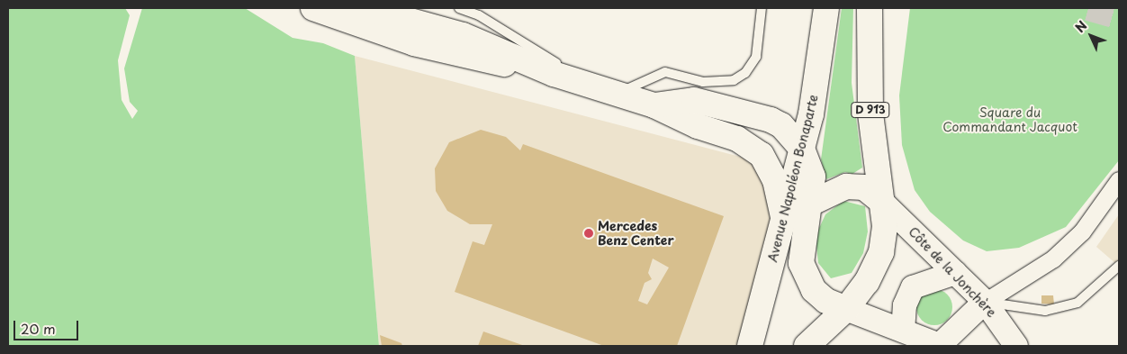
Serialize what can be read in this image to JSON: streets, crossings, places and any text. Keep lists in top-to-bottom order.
{
  "streets": {
    "main road": ["D 913", "Avenue Napoléon Bonaparte"],
    "street": ["Côte de la Jonchère"]
  },
  "crossings": [
    ["D 913", "Côte de la Jonchère"]
  ],
  "parks": ["Square du Commandant Jacquot"],
  "places": ["Mercedes Benz Center"],
  "scale_bar": "20 m",
  "north": "top left"
}
